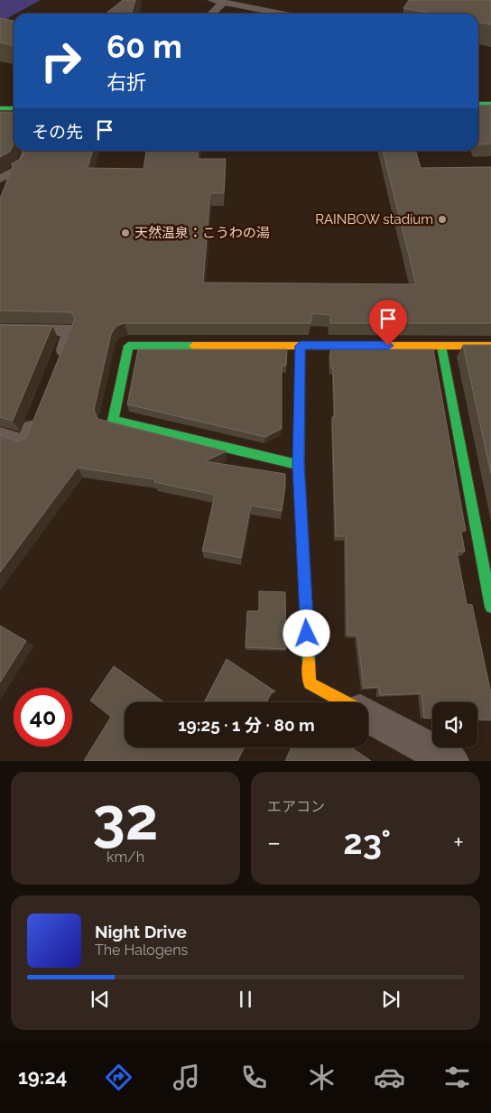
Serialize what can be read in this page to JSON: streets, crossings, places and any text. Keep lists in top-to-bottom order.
{
  "places": ["RAINBOW stadium", "天然温泉：こうわの湯"],
  "page": {
    "turn": ["60 m", "右折"],
    "then": "その先",
    "limit": "40",
    "trip": "19:25 · 1 分 · 80 m",
    "tile": [
      ["32", "km/h"],
      "エアコン"
    ],
    "heat": ["−", "23°", "+"],
    "song": ["Night Drive", "The Halogens"],
    "tabs": "19:24"
  }
}
